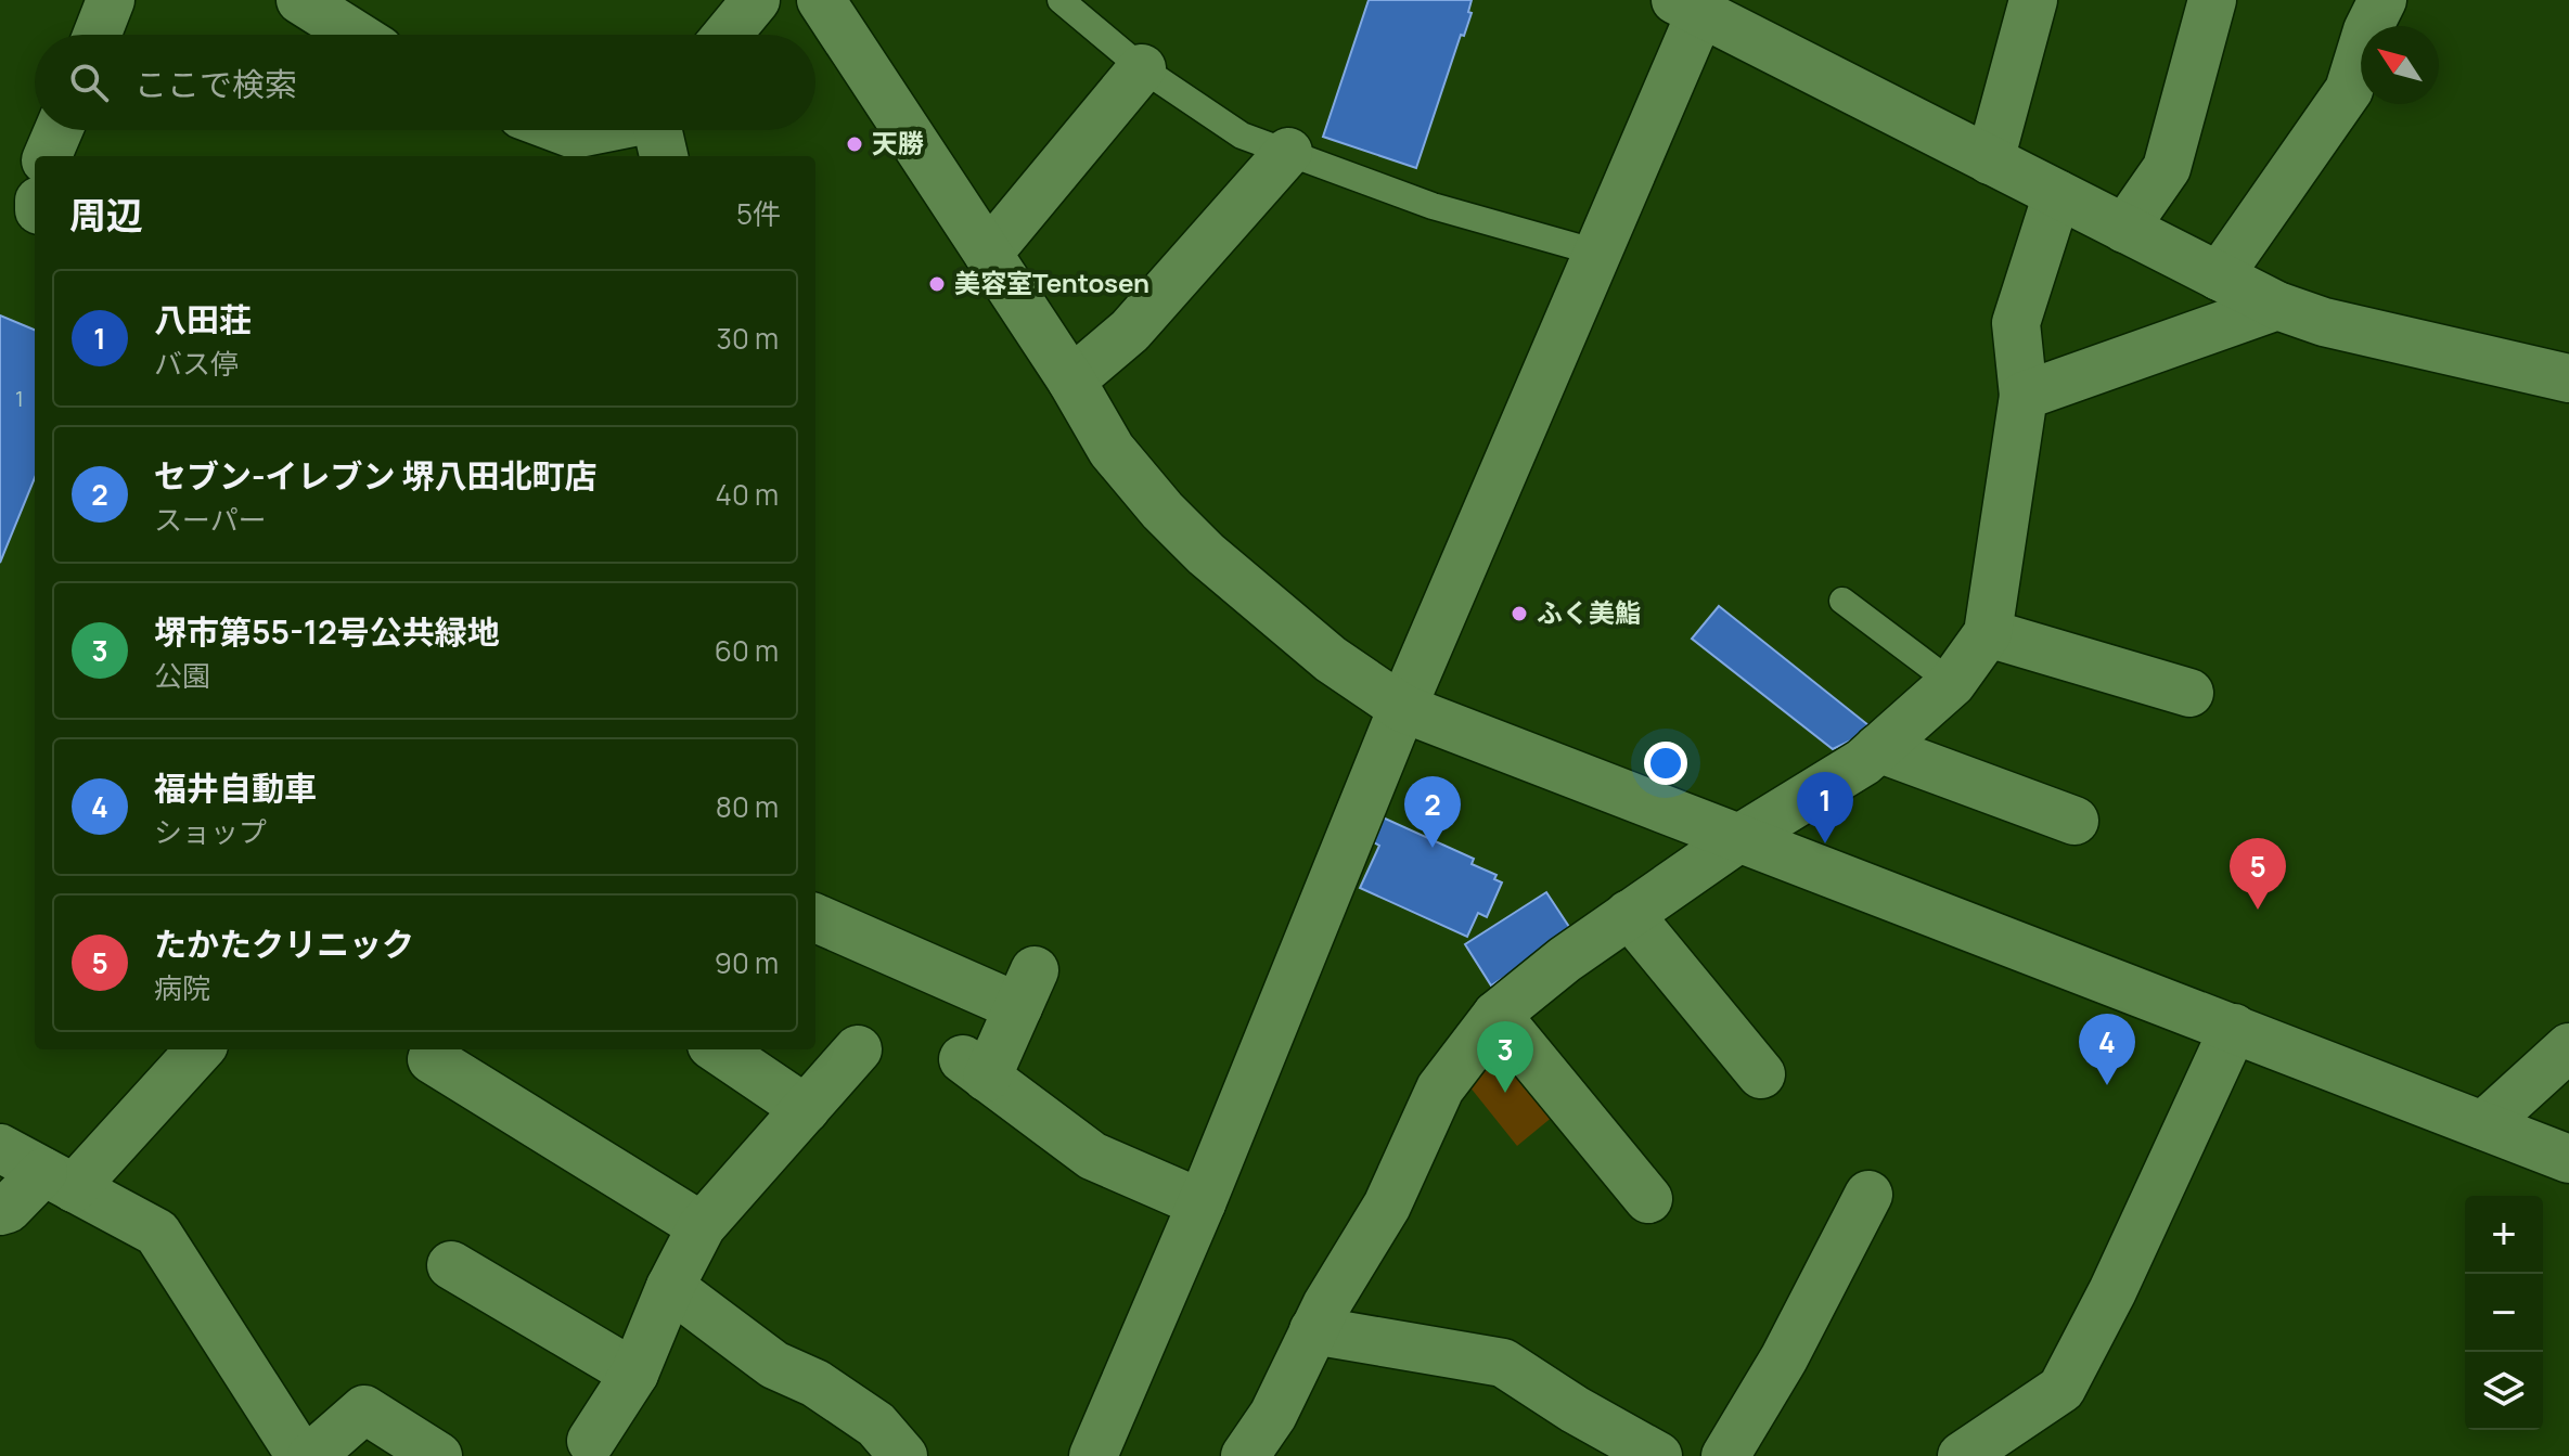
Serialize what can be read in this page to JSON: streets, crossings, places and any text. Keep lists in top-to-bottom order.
{
  "places": ["天勝", "美容室Tentosen", "ふく美鮨"],
  "house_numbers": ["1"],
  "north": "top left",
  "page": {
    "search": "ここで検索",
    "heading": ["周辺", "5件"],
    "list": [
      {
        "mark": "1",
        "name": "八田荘",
        "note": "バス停",
        "value": "30 m"
      },
      {
        "mark": "2",
        "name": "セブン-イレブン 堺八田北町店",
        "note": "スーパー",
        "value": "40 m"
      },
      {
        "mark": "3",
        "name": "堺市第55-12号公共緑地",
        "note": "公園",
        "value": "60 m"
      },
      {
        "mark": "4",
        "name": "福井自動車",
        "note": "ショップ",
        "value": "80 m"
      },
      {
        "mark": "5",
        "name": "たかたクリニック",
        "note": "病院",
        "value": "90 m"
      }
    ],
    "pins": [
      "1",
      "2",
      "5",
      "4",
      "3"
    ],
    "map_buttons": ["+", "−"]
  }
}
